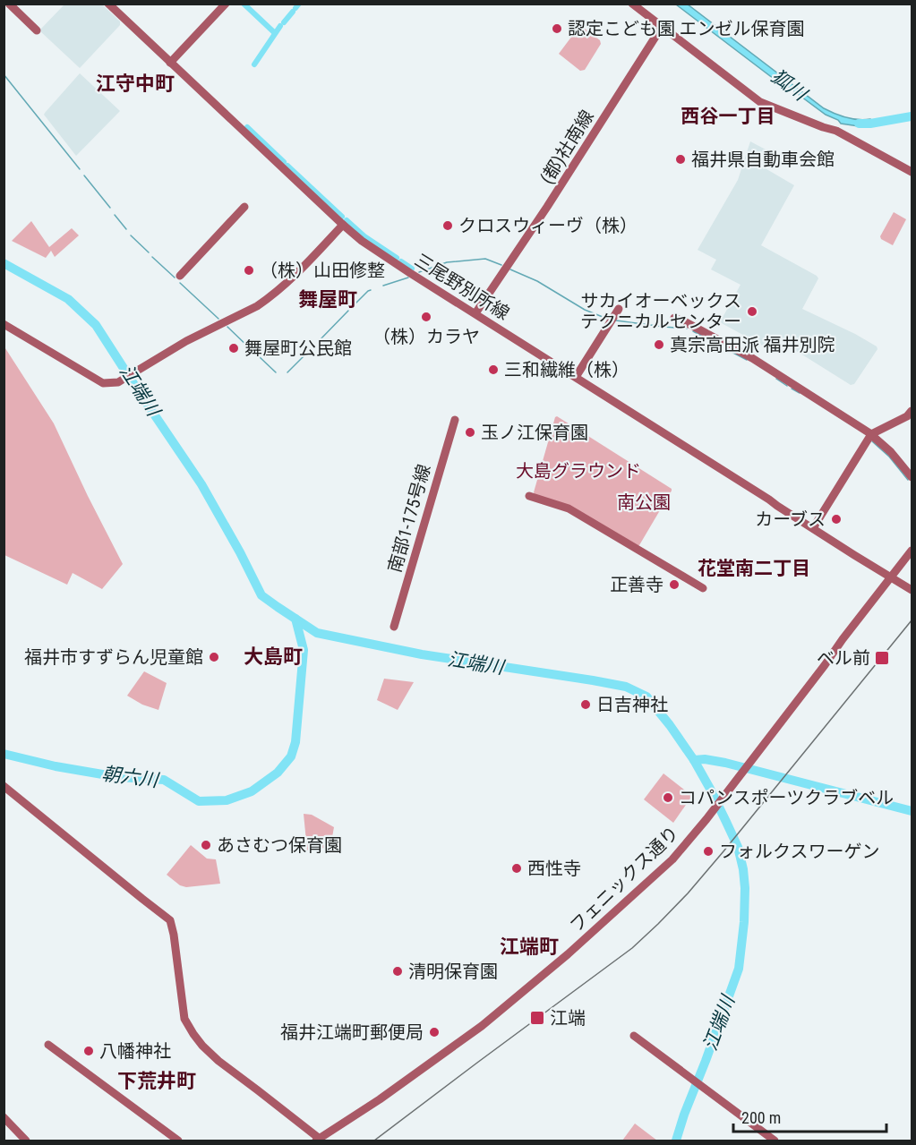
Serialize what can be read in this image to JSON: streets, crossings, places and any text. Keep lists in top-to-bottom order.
{
  "streets": {
    "street": [
      "(都)社南線",
      "三尾野別所線",
      "南部1-175号線",
      "フェニックス通り"
    ]
  },
  "crossings": [
    ["(都)社南線", "三尾野別所線"],
    ["三尾野別所線", "フェニックス通り"]
  ],
  "districts": [
    "江守中町",
    "西谷一丁目",
    "舞屋町",
    "花堂南二丁目",
    "大島町",
    "江端町",
    "下荒井町"
  ],
  "water": ["狐川", "江端川", "朝六川"],
  "parks": ["大島グラウンド", "南公園"],
  "places": {
    "other": [
      "認定こども園 エンゼル保育園",
      "福井県自動車会館",
      "クロスウィーヴ（株）",
      "（株）山田修整",
      "サカイオーベックス テクニカルセンター",
      "（株）カラヤ",
      "真宗高田派 福井別院",
      "舞屋町公民館",
      "三和繊維（株）",
      "玉ノ江保育園",
      "カーブス",
      "正善寺",
      "福井市すずらん児童館",
      "日吉神社",
      "コパンスポーツクラブベル",
      "あさむつ保育園",
      "フォルクスワーゲン",
      "西性寺",
      "清明保育園",
      "福井江端町郵便局",
      "八幡神社"
    ],
    "transit": ["ベル前", "江端"]
  },
  "scale_bar": "200 m"
}
